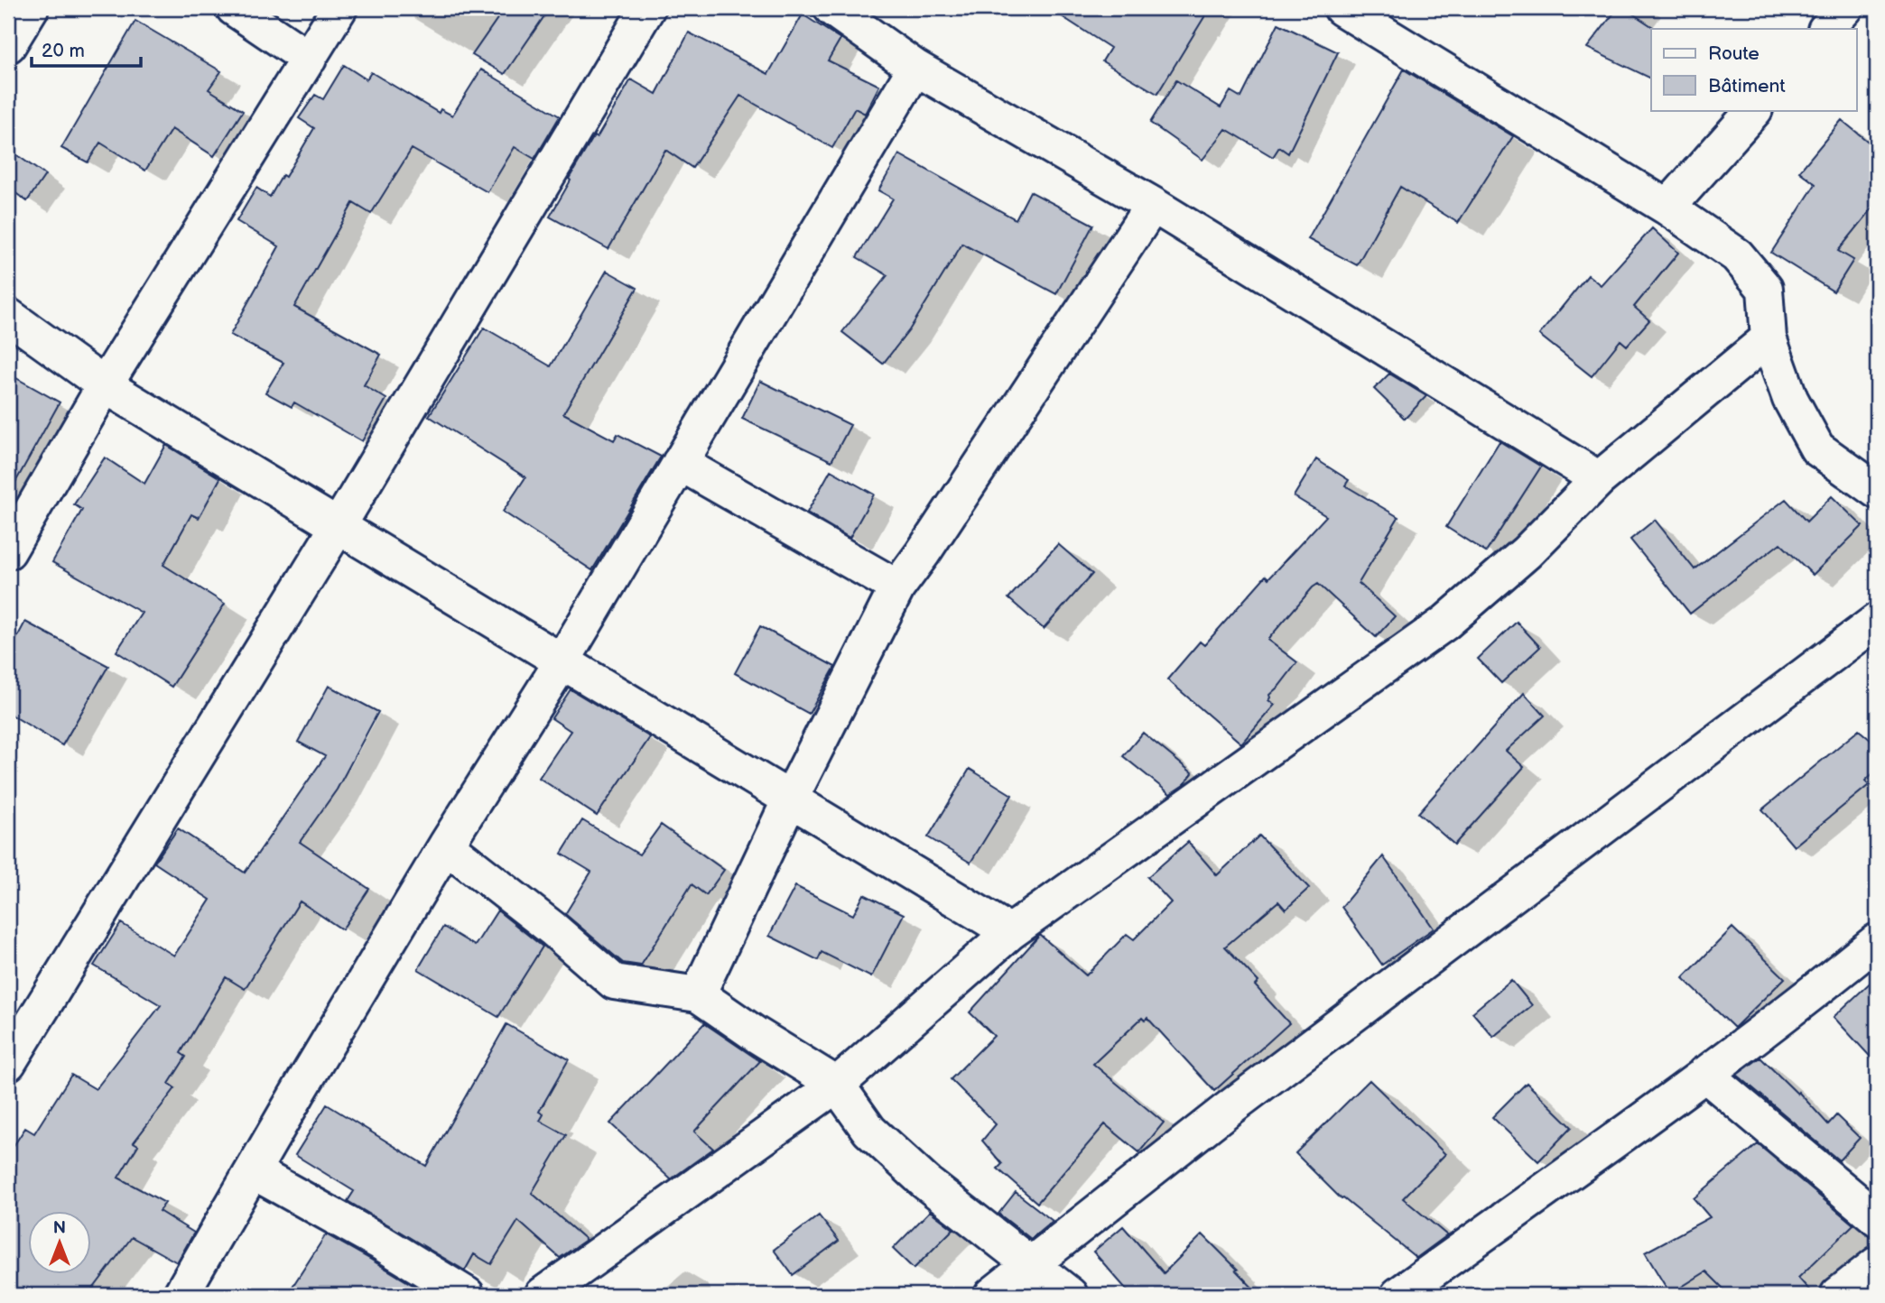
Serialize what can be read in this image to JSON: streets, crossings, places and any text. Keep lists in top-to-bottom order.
{
  "legend": ["Route", "Bâtiment"],
  "scale_bar": "20 m",
  "north": "top"
}
